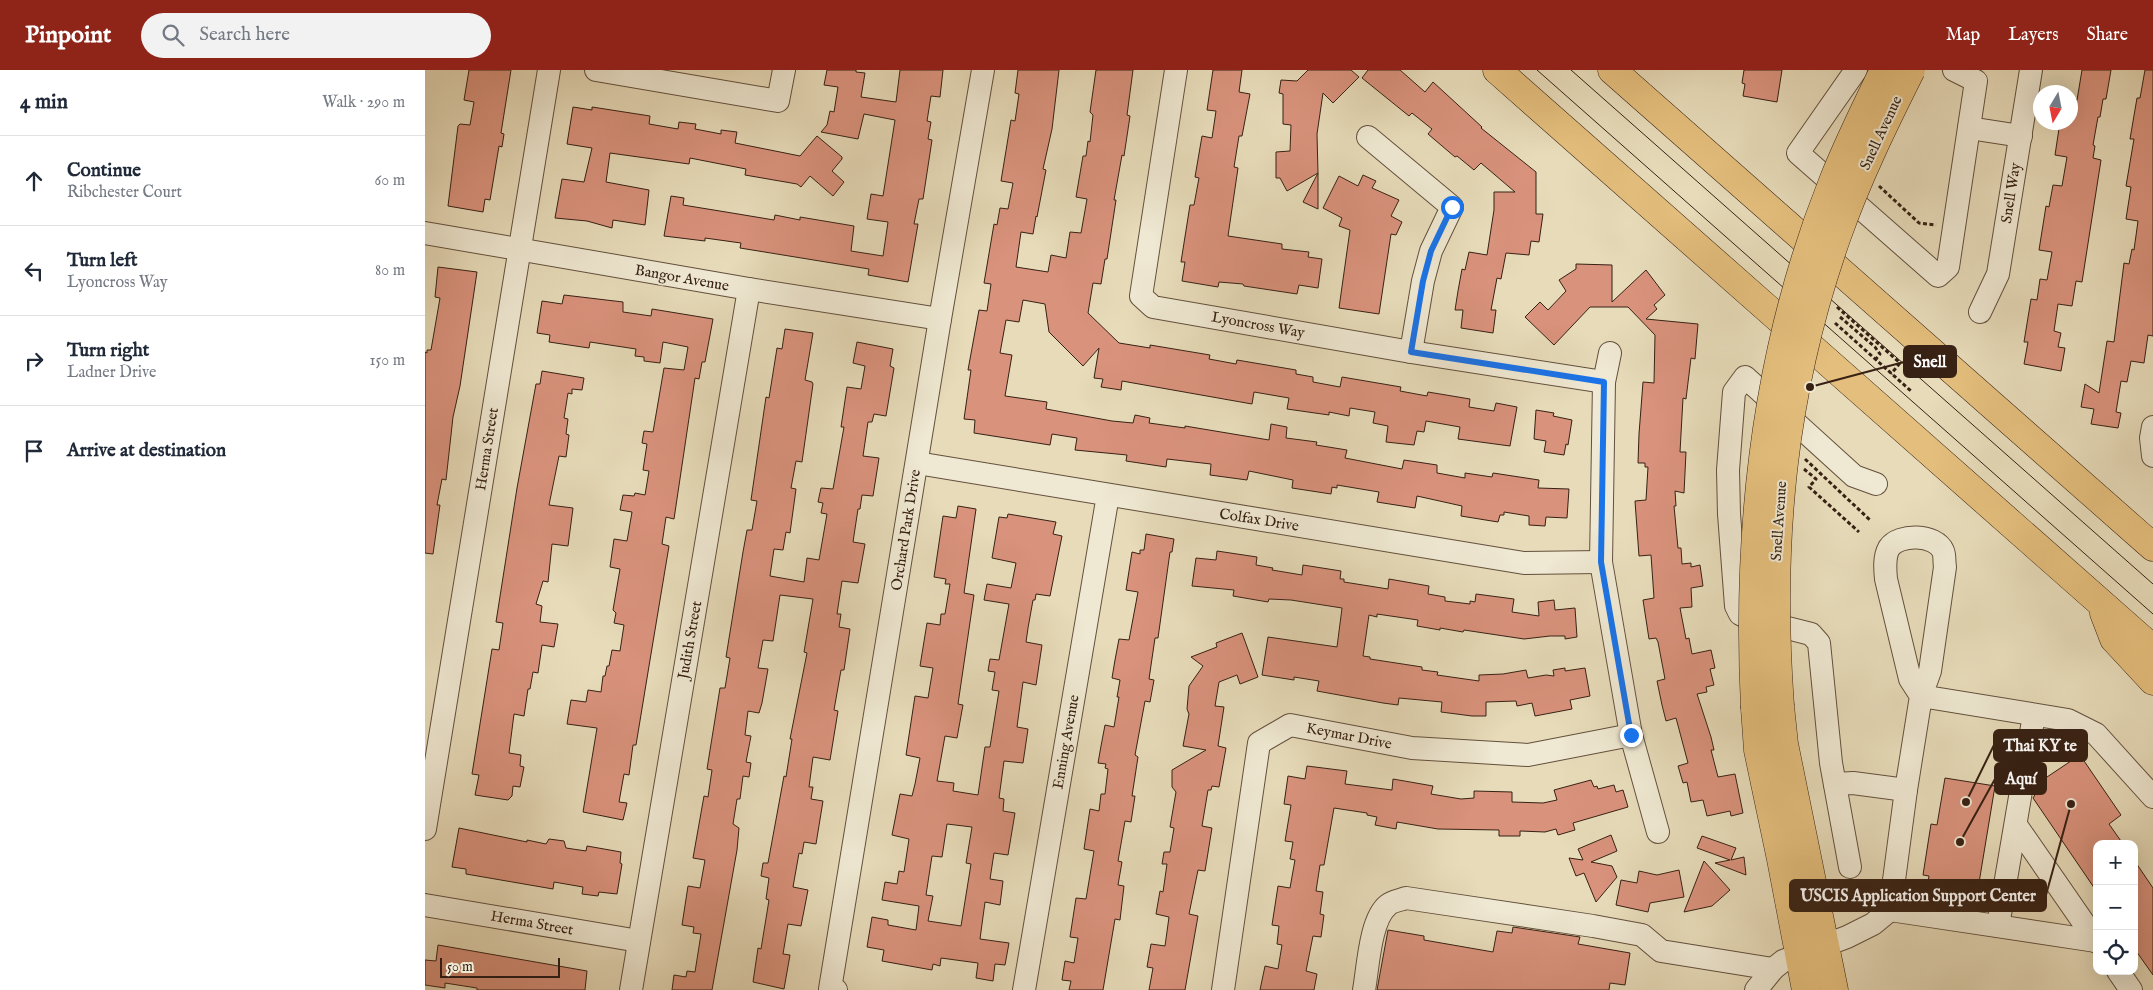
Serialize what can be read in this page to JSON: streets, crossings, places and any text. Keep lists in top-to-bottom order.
{
  "streets": {
    "main road": ["Snell Avenue"],
    "street": [
      "Snell Way",
      "Bangor Avenue",
      "Lyoncross Way",
      "Herma Street",
      "Colfax Drive",
      "Orchard Park Drive",
      "Judith Street",
      "Keymar Drive",
      "Enning Avenue"
    ]
  },
  "crossings": [
    ["Bangor Avenue", "Herma Street"],
    ["Bangor Avenue", "Orchard Park Drive"],
    ["Bangor Avenue", "Judith Street"],
    ["Herma Street", "Judith Street"],
    ["Colfax Drive", "Orchard Park Drive"],
    ["Colfax Drive", "Enning Avenue"]
  ],
  "places": [
    "Snell",
    "Thai KY te",
    "USCIS Application Support Center",
    "Aquí"
  ],
  "scale_bar": "50 m",
  "north": "bottom",
  "page": {
    "header": "Pinpoint",
    "search": "Search here",
    "nav": ["Map", "Layers", "Share"],
    "heading": ["4 min", "Walk · 290 m"],
    "list": [
      ["Continue", "Ribchester Court", "60 m"],
      ["Turn left", "Lyoncross Way", "80 m"],
      ["Turn right", "Ladner Drive", "150 m"],
      "Arrive at destination"
    ],
    "map_buttons": ["+", "−"],
    "scale": "50 m"
  }
}
